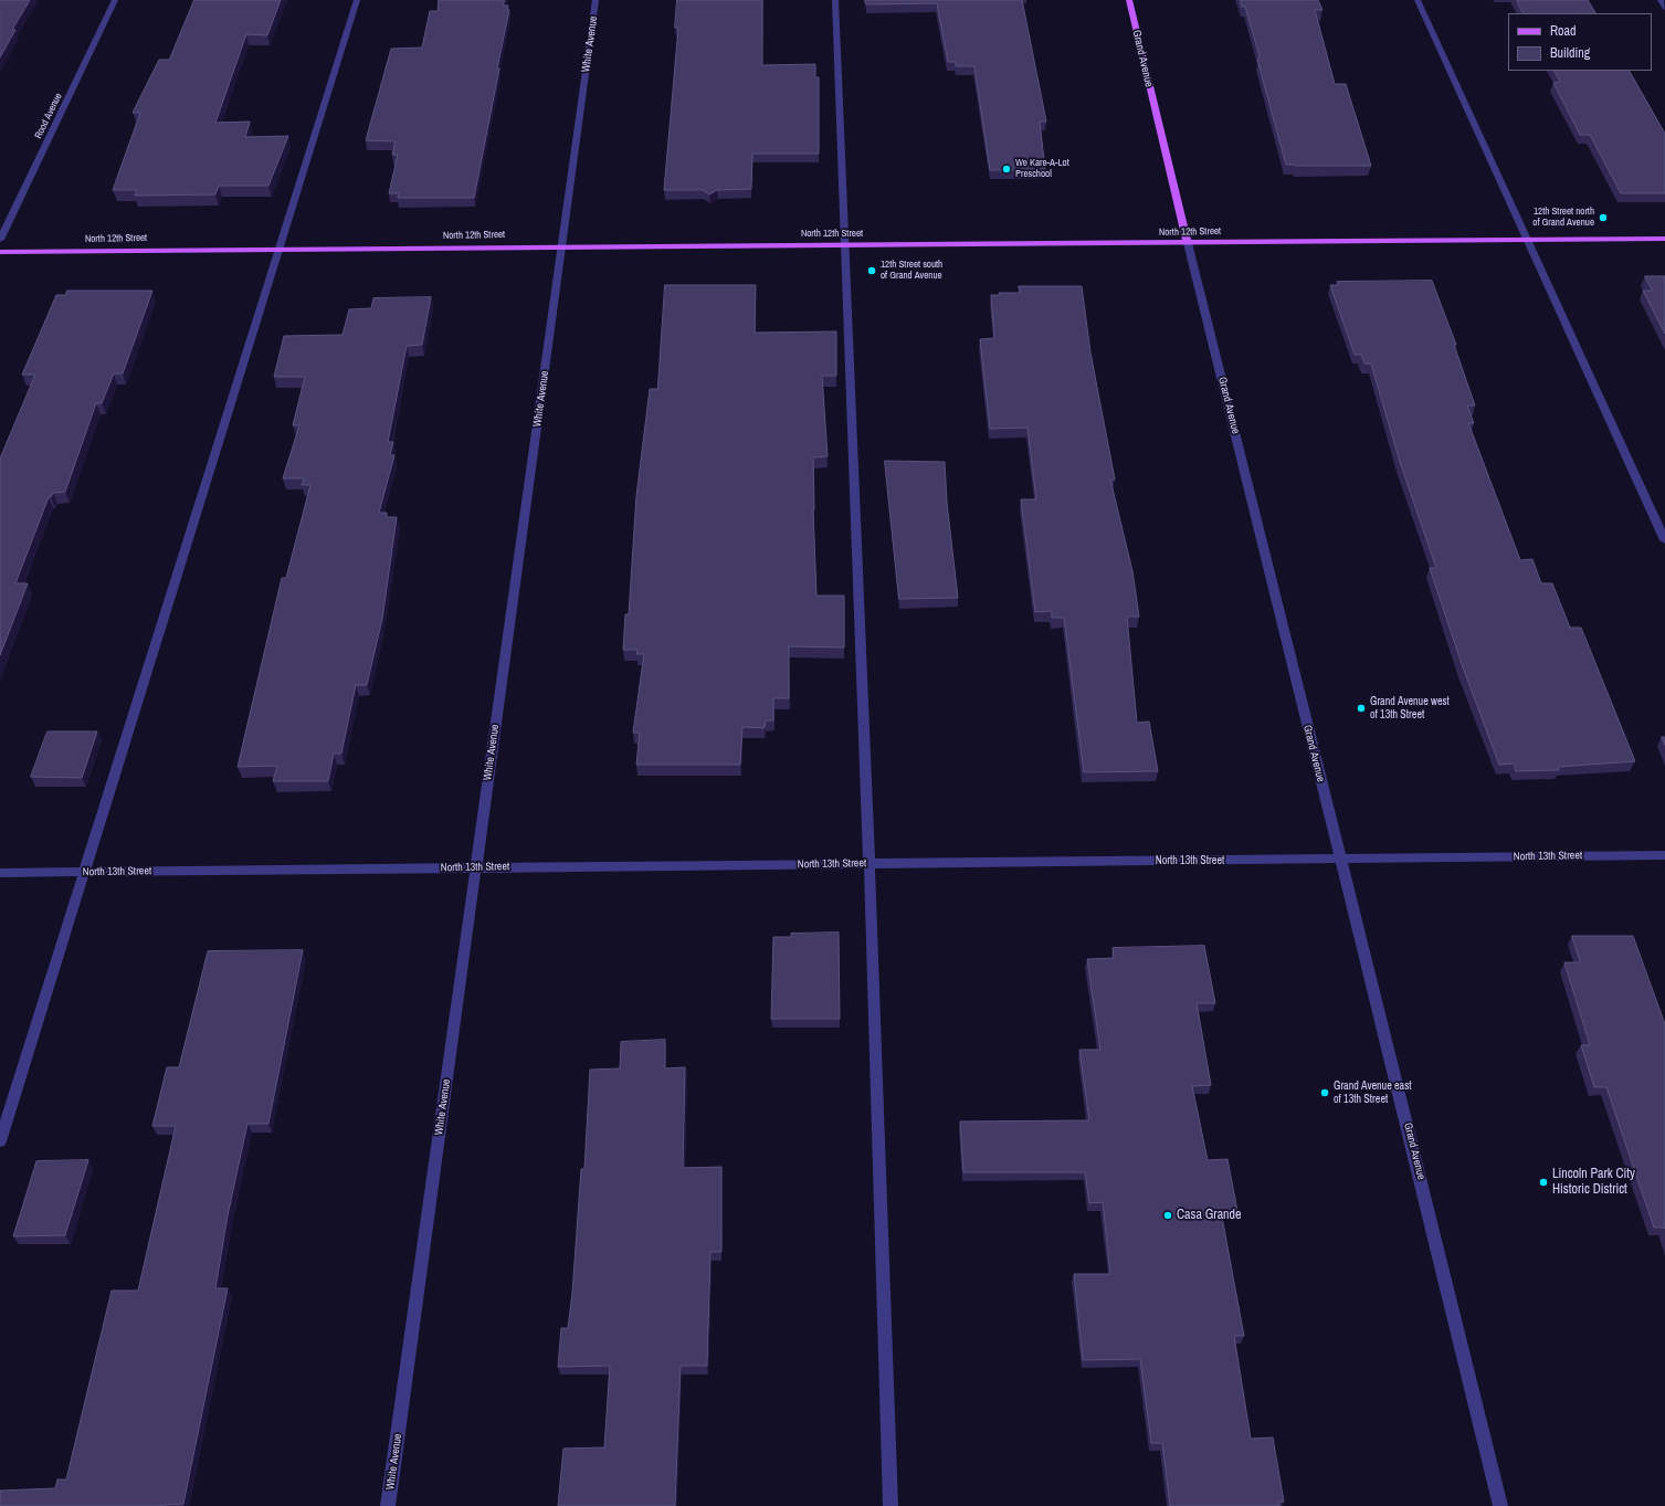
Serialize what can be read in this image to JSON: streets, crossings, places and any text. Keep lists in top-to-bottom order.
{
  "streets": {
    "main road": ["Grand Avenue", "North 12th Street"],
    "street": ["White Avenue", "Rood Avenue", "North 13th Street"]
  },
  "crossings": [
    ["White Avenue", "North 12th Street"],
    ["White Avenue", "North 13th Street"],
    ["Grand Avenue", "North 12th Street"],
    ["Grand Avenue", "North 13th Street"]
  ],
  "places": [
    "We Kare-A-Lot Preschool",
    "12th Street north of Grand Avenue",
    "12th Street south of Grand Avenue",
    "Grand Avenue west of 13th Street",
    "Grand Avenue east of 13th Street",
    "Lincoln Park City Historic District",
    "Casa Grande"
  ],
  "legend": ["Road", "Building"]
}
